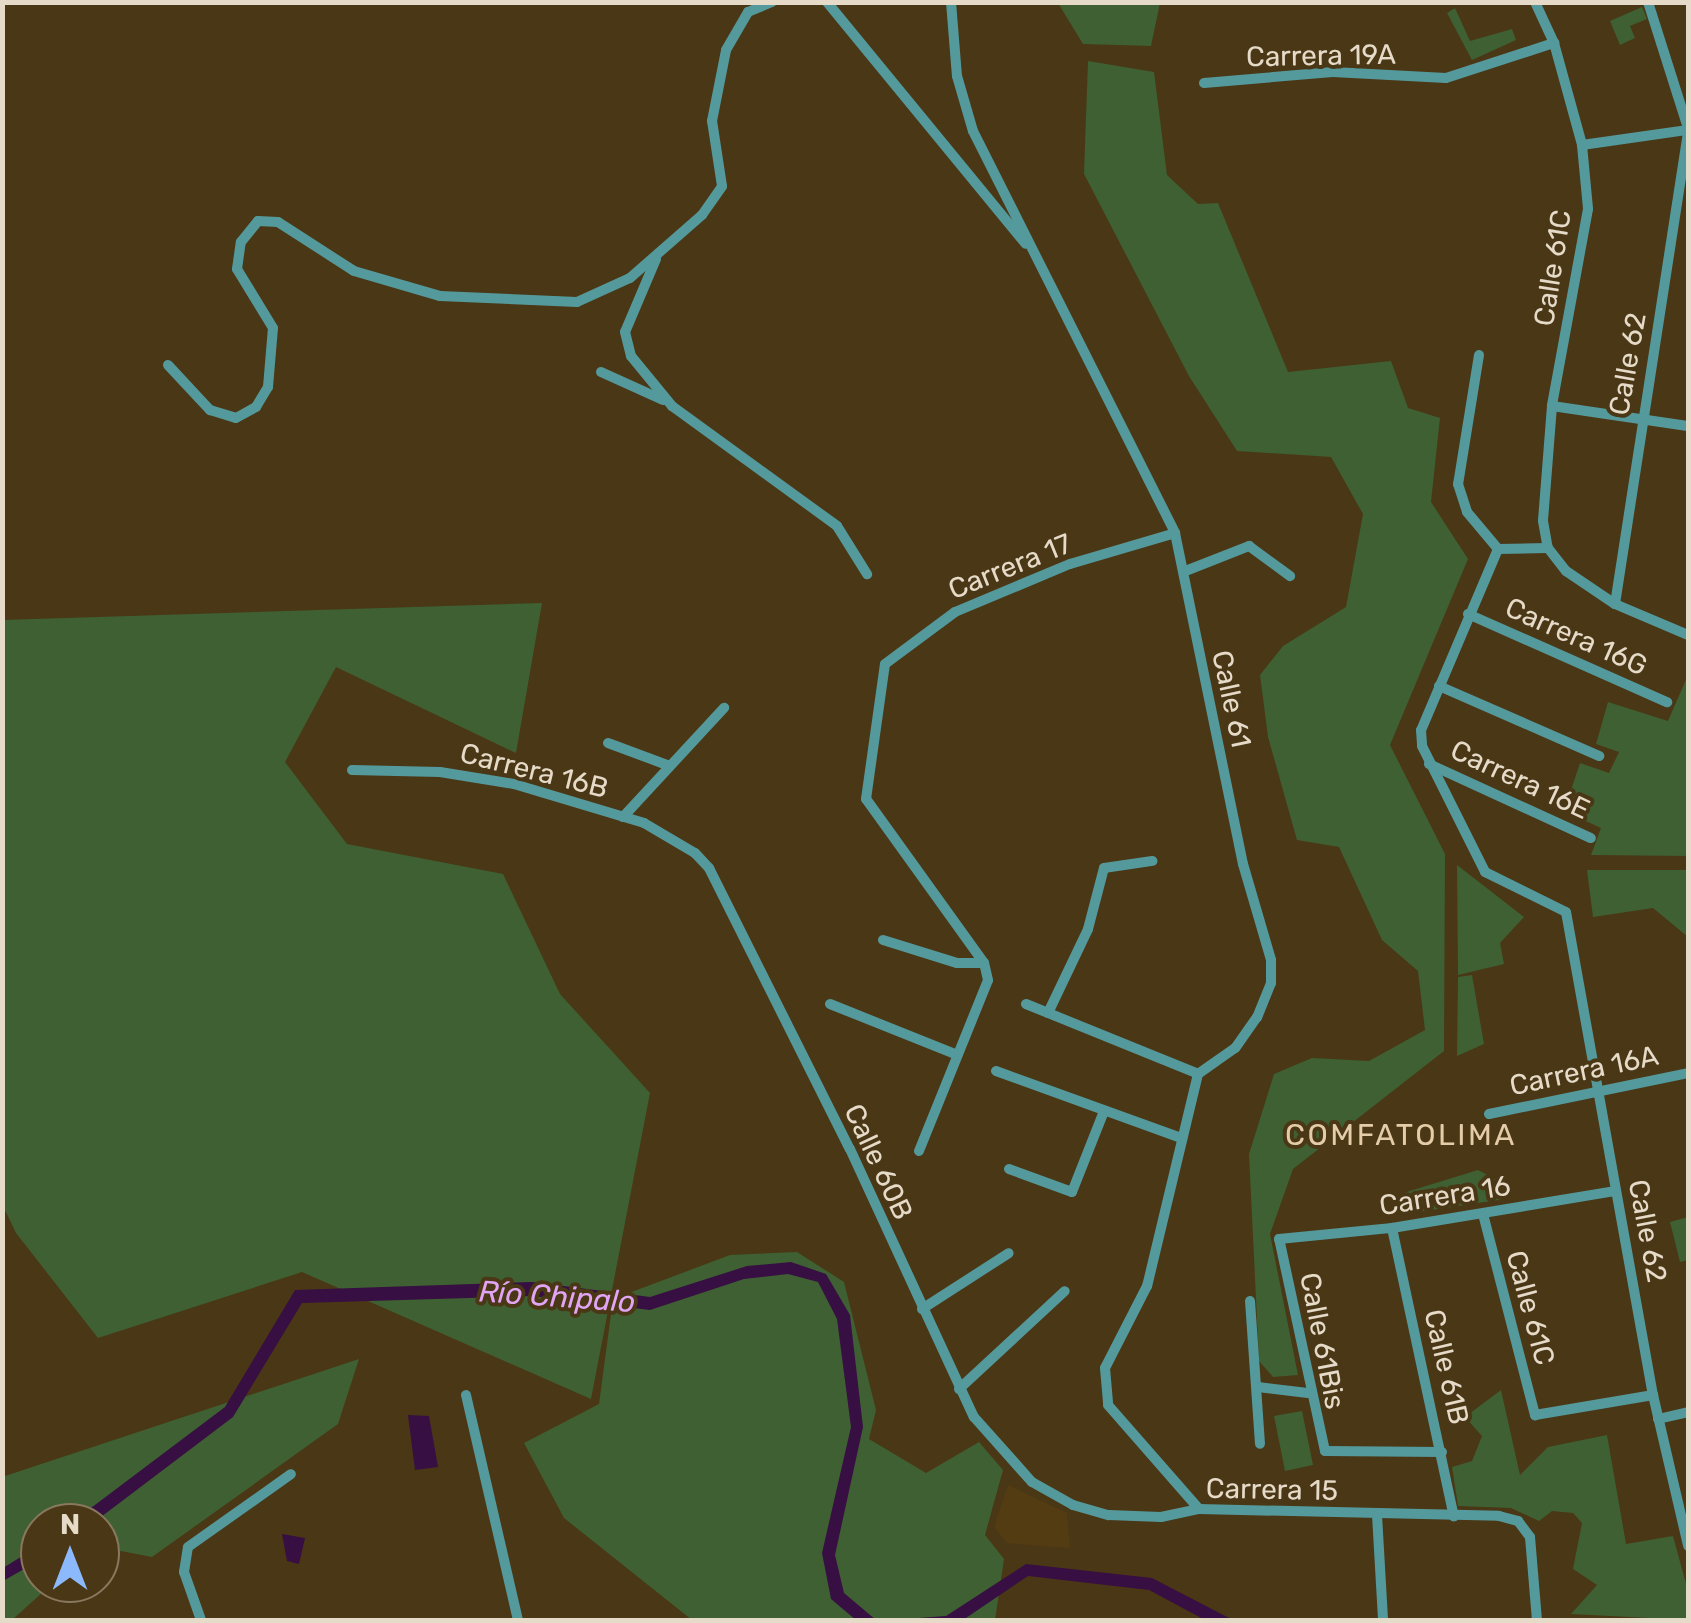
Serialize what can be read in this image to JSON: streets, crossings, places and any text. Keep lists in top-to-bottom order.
{
  "streets": {
    "street": [
      "Carrera 19A",
      "Calle 61C",
      "Calle 62",
      "Carrera 17",
      "Carrera 16G",
      "Calle 61",
      "Carrera 16B",
      "Carrera 16E",
      "Carrera 16A",
      "Calle 60B",
      "Carrera 16",
      "Calle 61Bis",
      "Calle 61B",
      "Carrera 15"
    ]
  },
  "crossings": [
    ["Carrera 19A", "Calle 61C"],
    ["Calle 61C", "Calle 62"],
    ["Calle 61C", "Carrera 16"],
    ["Calle 62", "Carrera 16E"],
    ["Calle 62", "Carrera 16A"],
    ["Calle 62", "Carrera 16"],
    ["Carrera 17", "Calle 61"],
    ["Carrera 16B", "Calle 60B"],
    ["Calle 60B", "Carrera 15"],
    ["Carrera 16", "Calle 61Bis"],
    ["Carrera 16", "Calle 61B"],
    ["Calle 61Bis", "Calle 61B"],
    ["Calle 61B", "Carrera 15"]
  ],
  "districts": ["COMFATOLIMA"],
  "water": ["Río Chipalo"],
  "north": "top"
}
